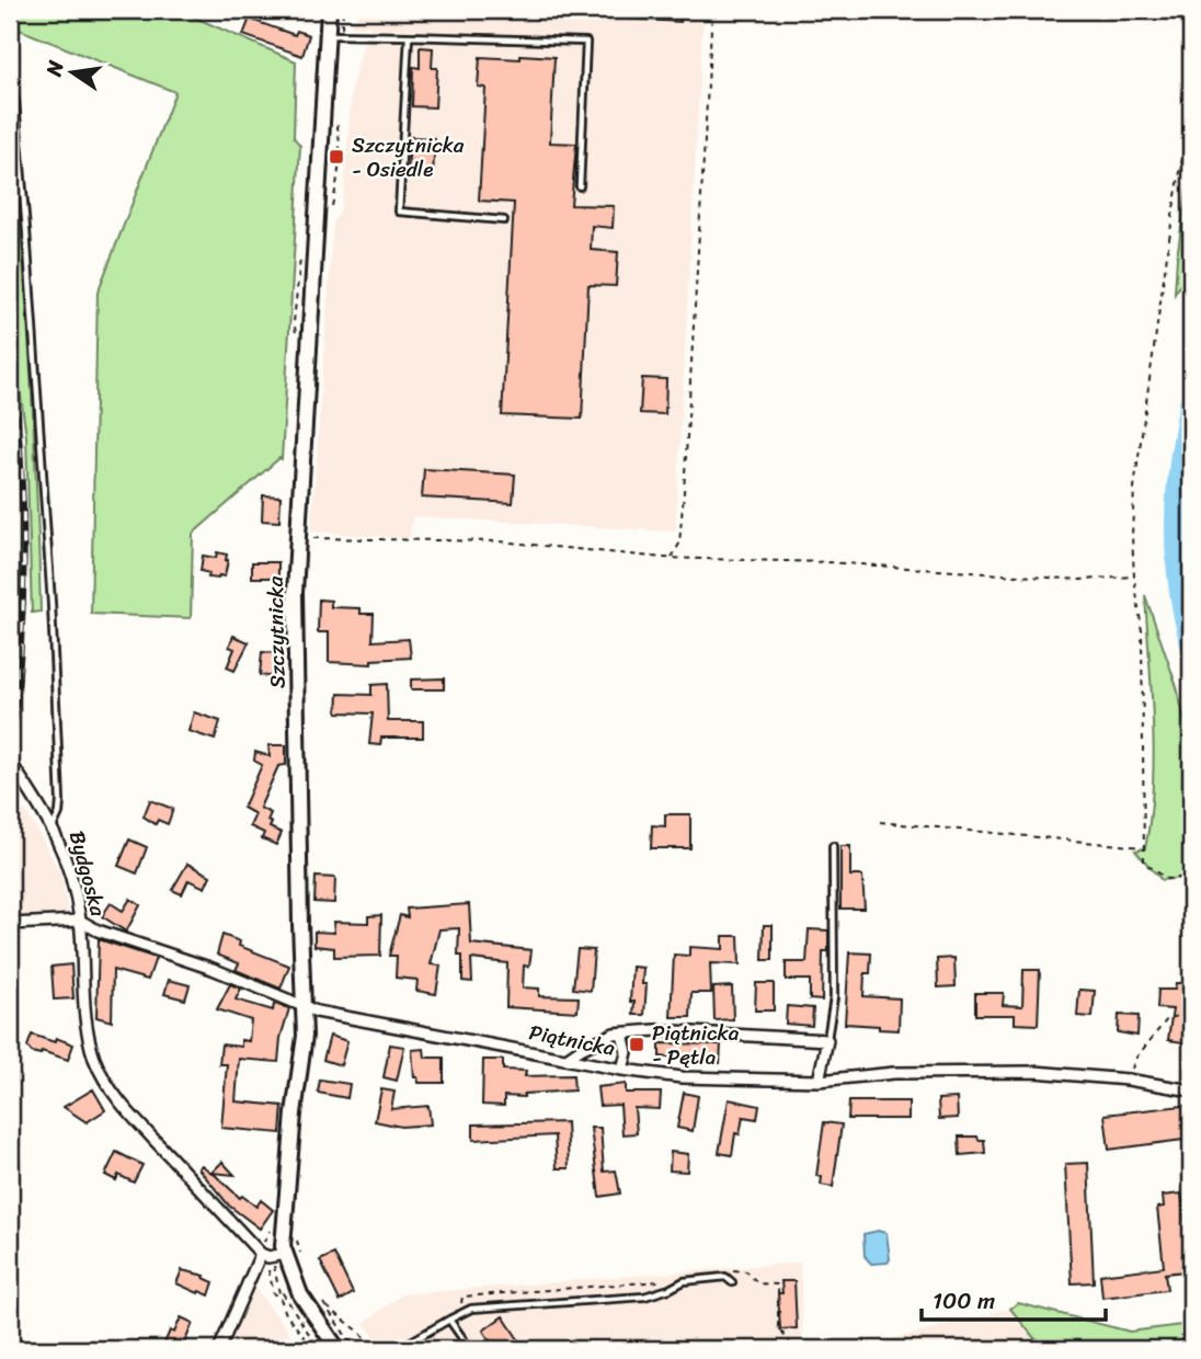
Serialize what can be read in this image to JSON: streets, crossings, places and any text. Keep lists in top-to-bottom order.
{
  "streets": {
    "street": ["Szczytnicka", "Bydgoska", "Piątnicka"]
  },
  "crossings": [
    ["Szczytnicka", "Bydgoska"],
    ["Szczytnicka", "Piątnicka"],
    ["Bydgoska", "Piątnicka"]
  ],
  "places": {
    "transit": ["Szczytnicka - Osiedle", "Piątnicka - Pętla"]
  },
  "scale_bar": "100 m",
  "north": "left"
}
